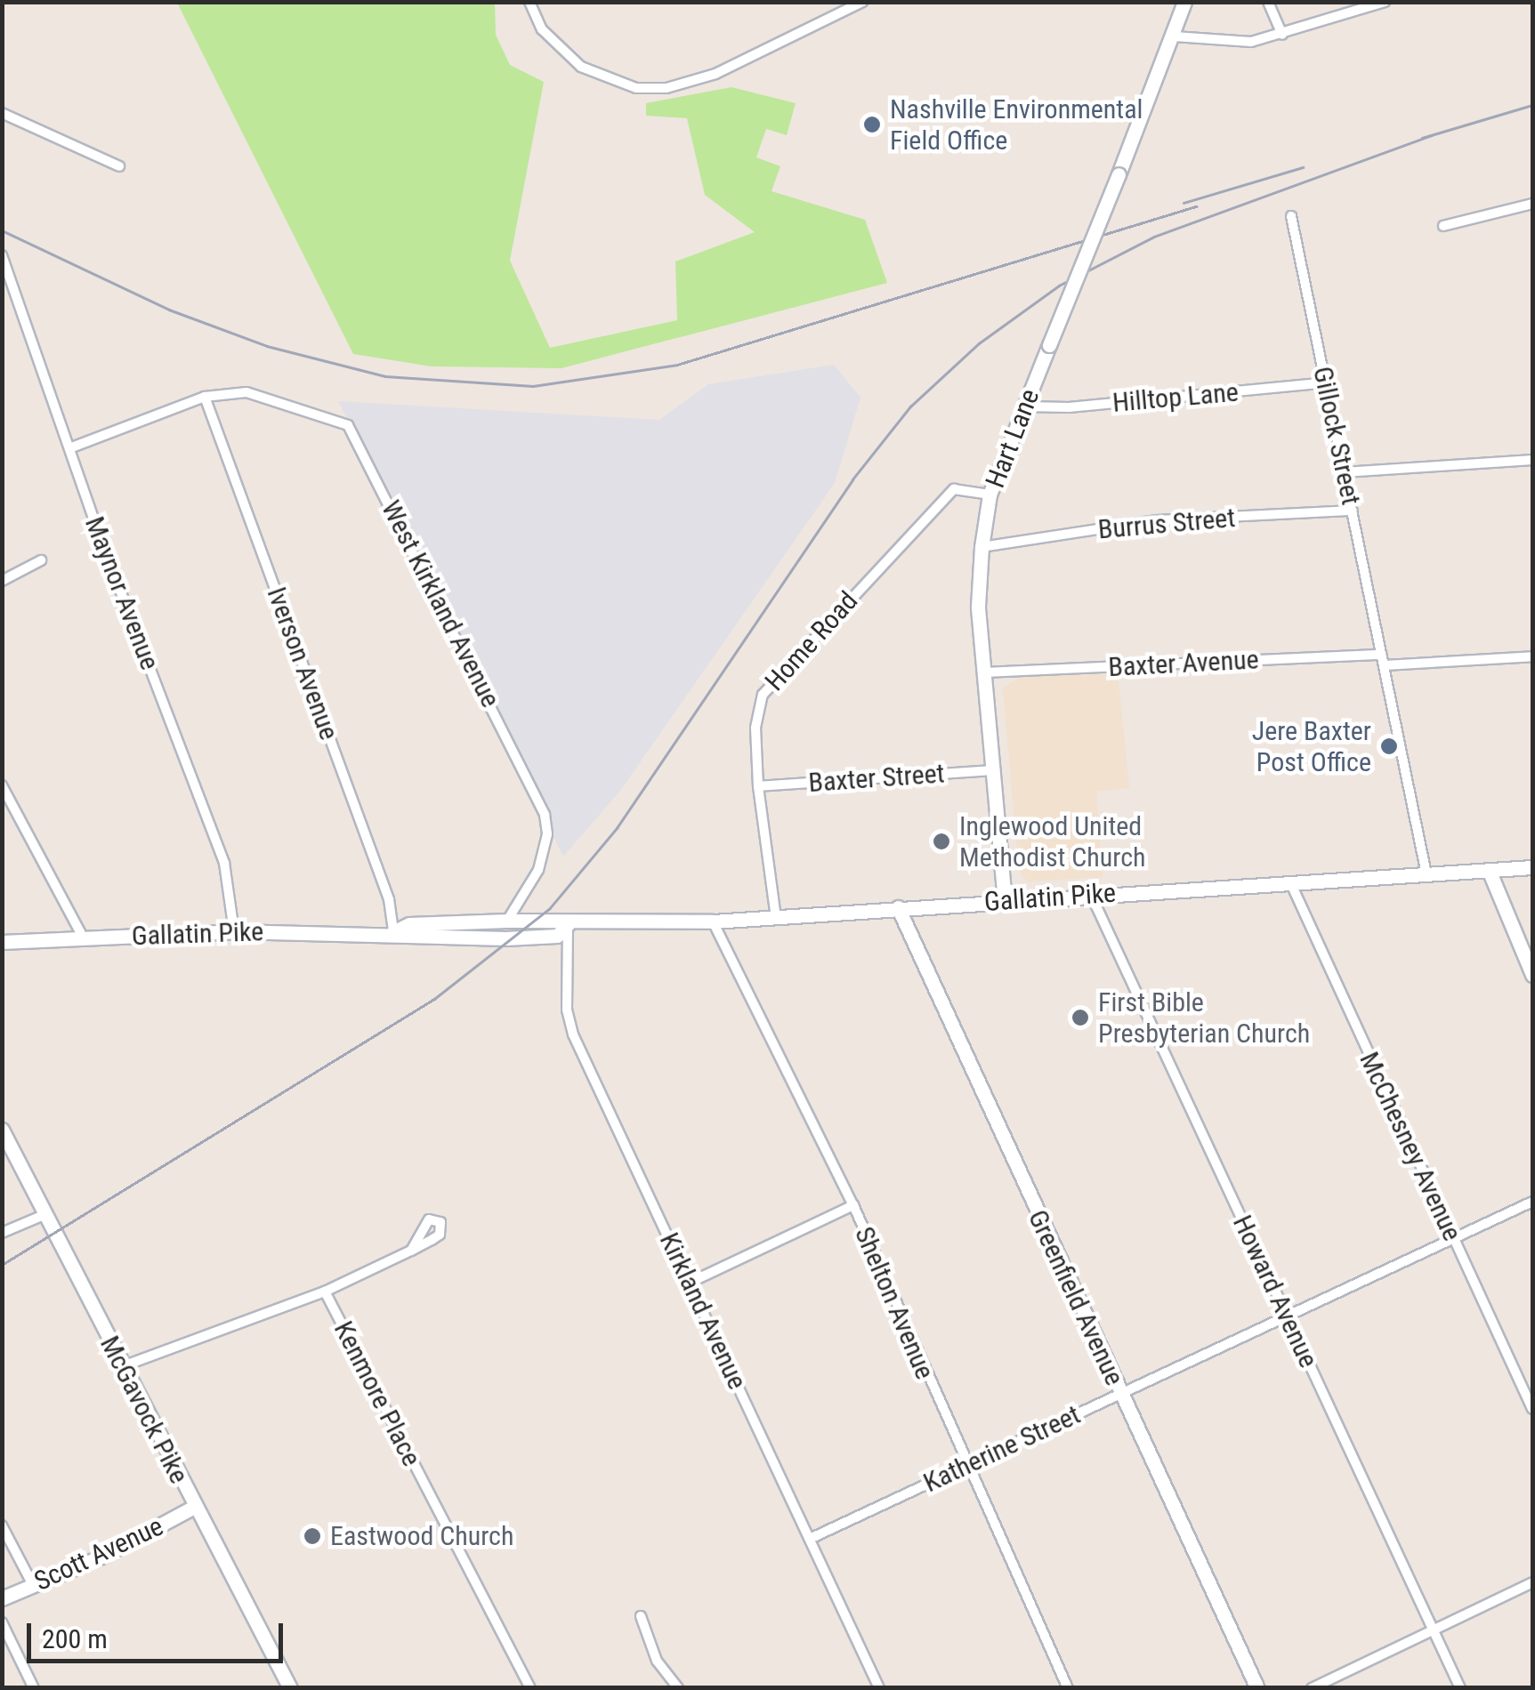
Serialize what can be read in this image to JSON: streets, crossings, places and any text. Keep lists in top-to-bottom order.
{
  "streets": {
    "main road": [
      "Hart Lane",
      "Gallatin Pike",
      "Greenfield Avenue",
      "McGavock Pike",
      "Scott Avenue"
    ],
    "street": [
      "Hilltop Lane",
      "Gillock Street",
      "Burrus Street",
      "Maynor Avenue",
      "West Kirkland Avenue",
      "Home Road",
      "Iverson Avenue",
      "Baxter Avenue",
      "Baxter Street",
      "McChesney Avenue",
      "Howard Avenue",
      "Shelton Avenue",
      "Kirkland Avenue",
      "Kenmore Place",
      "Katherine Street"
    ]
  },
  "crossings": [
    ["Hilltop Lane", "Gillock Street"],
    ["Hilltop Lane", "Hart Lane"],
    ["Gillock Street", "Burrus Street"],
    ["Gillock Street", "Baxter Avenue"],
    ["Gillock Street", "Gallatin Pike"],
    ["Hart Lane", "Burrus Street"],
    ["Hart Lane", "Home Road"],
    ["Hart Lane", "Baxter Avenue"],
    ["Hart Lane", "Baxter Street"],
    ["Hart Lane", "Gallatin Pike"],
    ["Maynor Avenue", "West Kirkland Avenue"],
    ["Maynor Avenue", "Gallatin Pike"],
    ["West Kirkland Avenue", "Iverson Avenue"],
    ["West Kirkland Avenue", "Gallatin Pike"],
    ["Home Road", "Baxter Street"],
    ["Home Road", "Gallatin Pike"],
    ["Iverson Avenue", "Gallatin Pike"],
    ["Gallatin Pike", "McChesney Avenue"],
    ["Gallatin Pike", "Howard Avenue"],
    ["Gallatin Pike", "Greenfield Avenue"],
    ["Gallatin Pike", "Shelton Avenue"],
    ["Gallatin Pike", "Kirkland Avenue"],
    ["McChesney Avenue", "Katherine Street"],
    ["Howard Avenue", "Katherine Street"],
    ["Greenfield Avenue", "Katherine Street"],
    ["Shelton Avenue", "Katherine Street"],
    ["Kirkland Avenue", "Katherine Street"],
    ["Kenmore Place", "McGavock Pike"],
    ["McGavock Pike", "Scott Avenue"]
  ],
  "places": [
    "Nashville Environmental Field Office",
    "Jere Baxter Post Office",
    "Inglewood United Methodist Church",
    "First Bible Presbyterian Church",
    "Eastwood Church"
  ],
  "scale_bar": "200 m"
}
